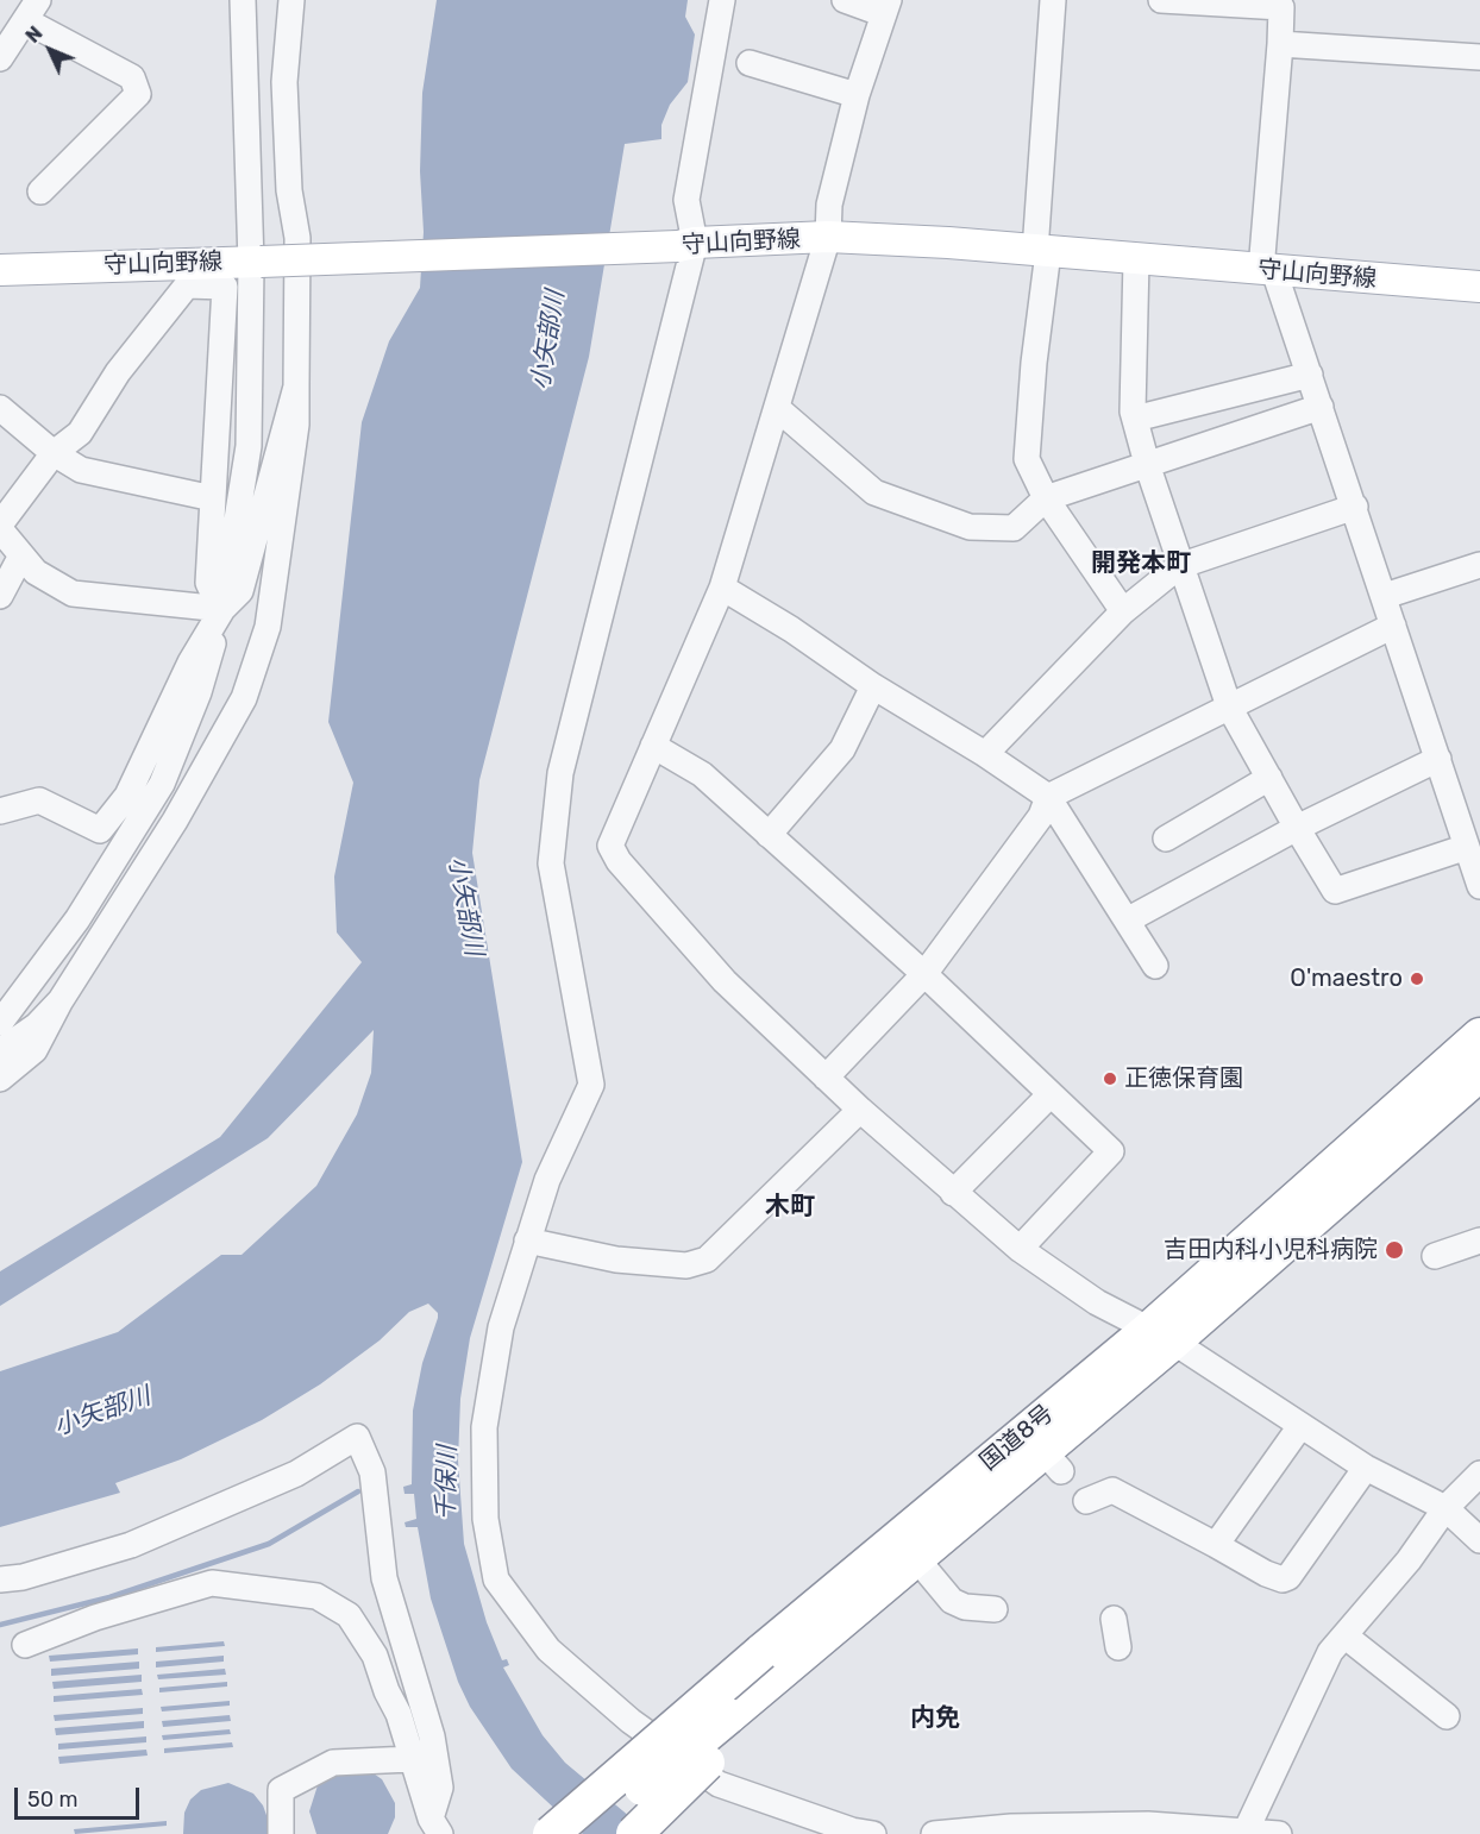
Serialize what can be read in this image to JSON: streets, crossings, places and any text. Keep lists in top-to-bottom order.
{
  "streets": {
    "highway": ["国道8号"],
    "main road": ["守山向野線"]
  },
  "districts": ["開発本町", "木町", "内免"],
  "water": ["小矢部川", "千保川"],
  "places": ["O'maestro", "正徳保育園", "吉田内科小児科病院"],
  "scale_bar": "50 m",
  "north": "top left"
}
